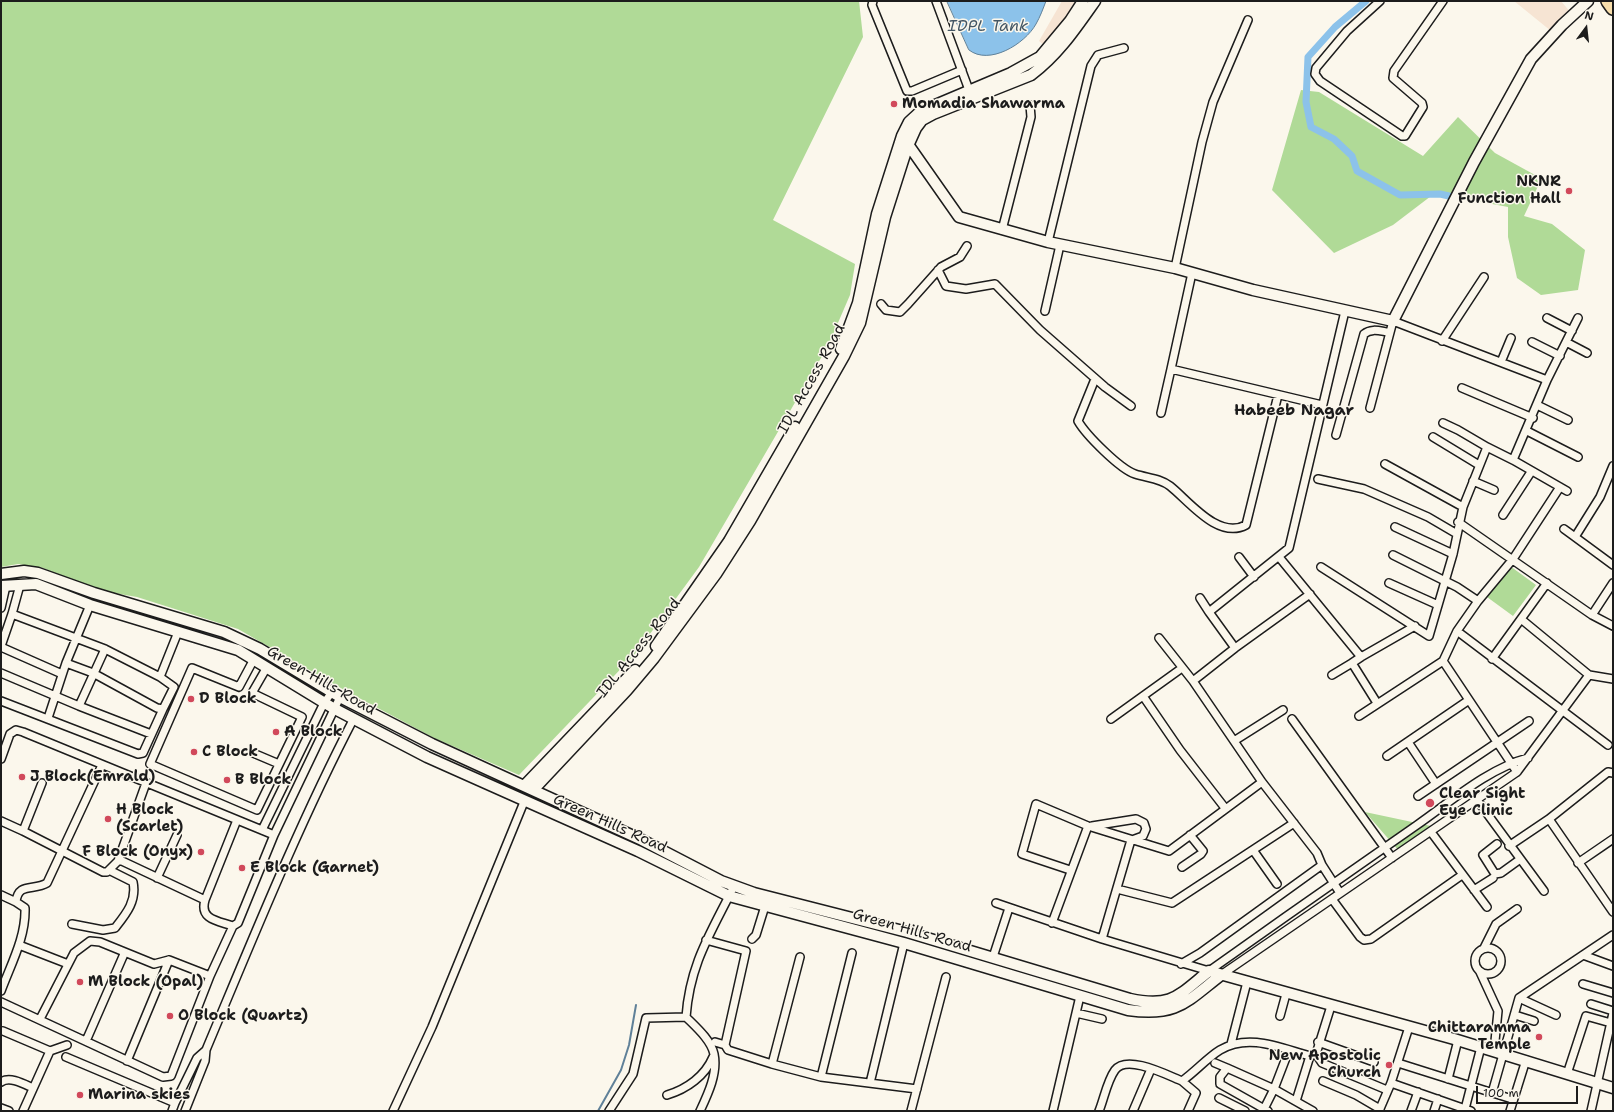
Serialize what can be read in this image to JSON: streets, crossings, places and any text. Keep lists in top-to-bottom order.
{
  "streets": {
    "street": ["IDL Access Road", "Green Hills Road"]
  },
  "crossings": [
    ["IDL Access Road", "Green Hills Road"]
  ],
  "districts": ["Habeeb Nagar"],
  "water": ["IDPL Tank"],
  "places": [
    "Momadia Shawarma",
    "NKNR Function Hall",
    "D Block",
    "A Block",
    "C Block",
    "J Block(Emrald)",
    "B Block",
    "Clear Sight Eye Clinic",
    "H Block (Scarlet)",
    "F Block (Onyx)",
    "E Block (Garnet)",
    "M Block (Opal)",
    "O Block (Quartz)",
    "Chittaramma Temple",
    "New Apostolic Church",
    "Marina skies"
  ],
  "scale_bar": "100 m",
  "north": "top"
}
